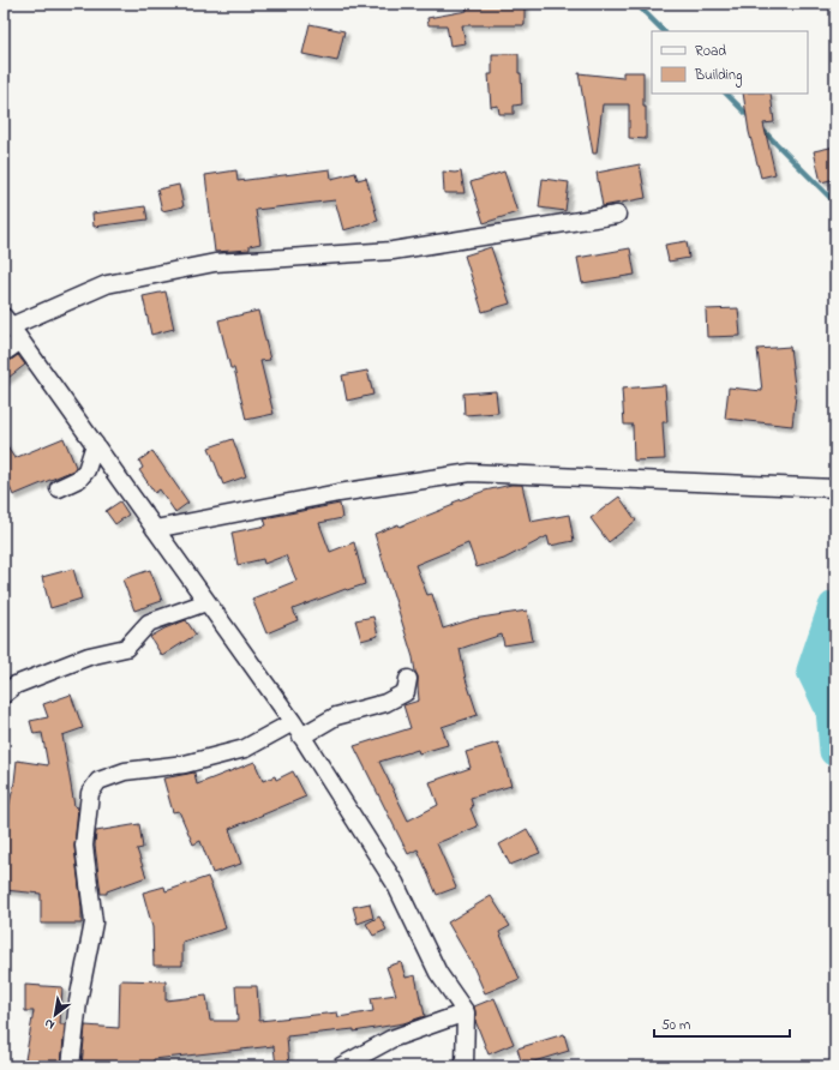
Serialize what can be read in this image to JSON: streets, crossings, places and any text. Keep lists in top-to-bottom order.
{
  "legend": ["Road", "Building"],
  "scale_bar": "50 m",
  "north": "bottom left"
}
